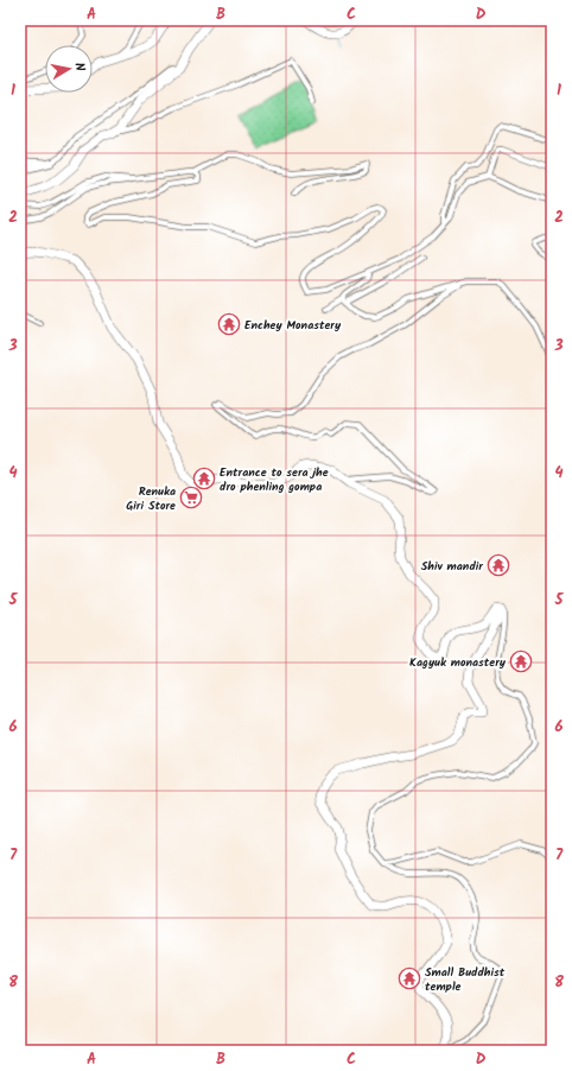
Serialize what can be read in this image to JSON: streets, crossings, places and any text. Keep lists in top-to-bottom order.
{
  "places": {
    "temple": [
      "Enchey Monastery",
      "Entrance to sera jhe dro phenling gompa",
      "Shiv mandir",
      "Kagyuk monastery",
      "Small Buddhist temple"
    ],
    "supermarket": ["Renuka Giri Store"]
  },
  "north": "right",
  "grid": {
    "columns": [
      "A",
      "B",
      "C",
      "D"
    ],
    "rows": [
      "1",
      "2",
      "3",
      "4",
      "5",
      "6",
      "7",
      "8"
    ]
  }
}
